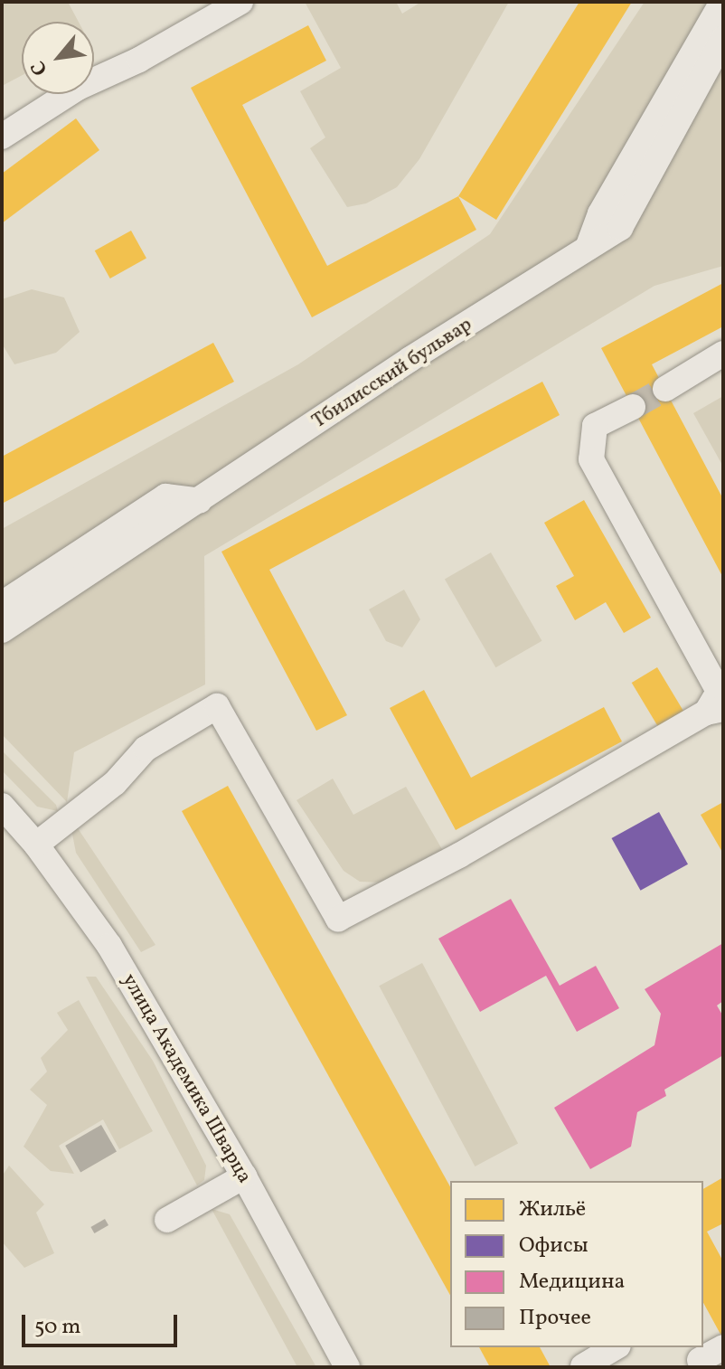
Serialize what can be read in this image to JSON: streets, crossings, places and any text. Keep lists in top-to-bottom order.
{
  "streets": {
    "street": ["Тбилисский бульвар", "улица Академика Шварца"]
  },
  "legend": [
    "Жильё",
    "Офисы",
    "Медицина",
    "Прочее"
  ],
  "scale_bar": "50 m",
  "north": "bottom left"
}
